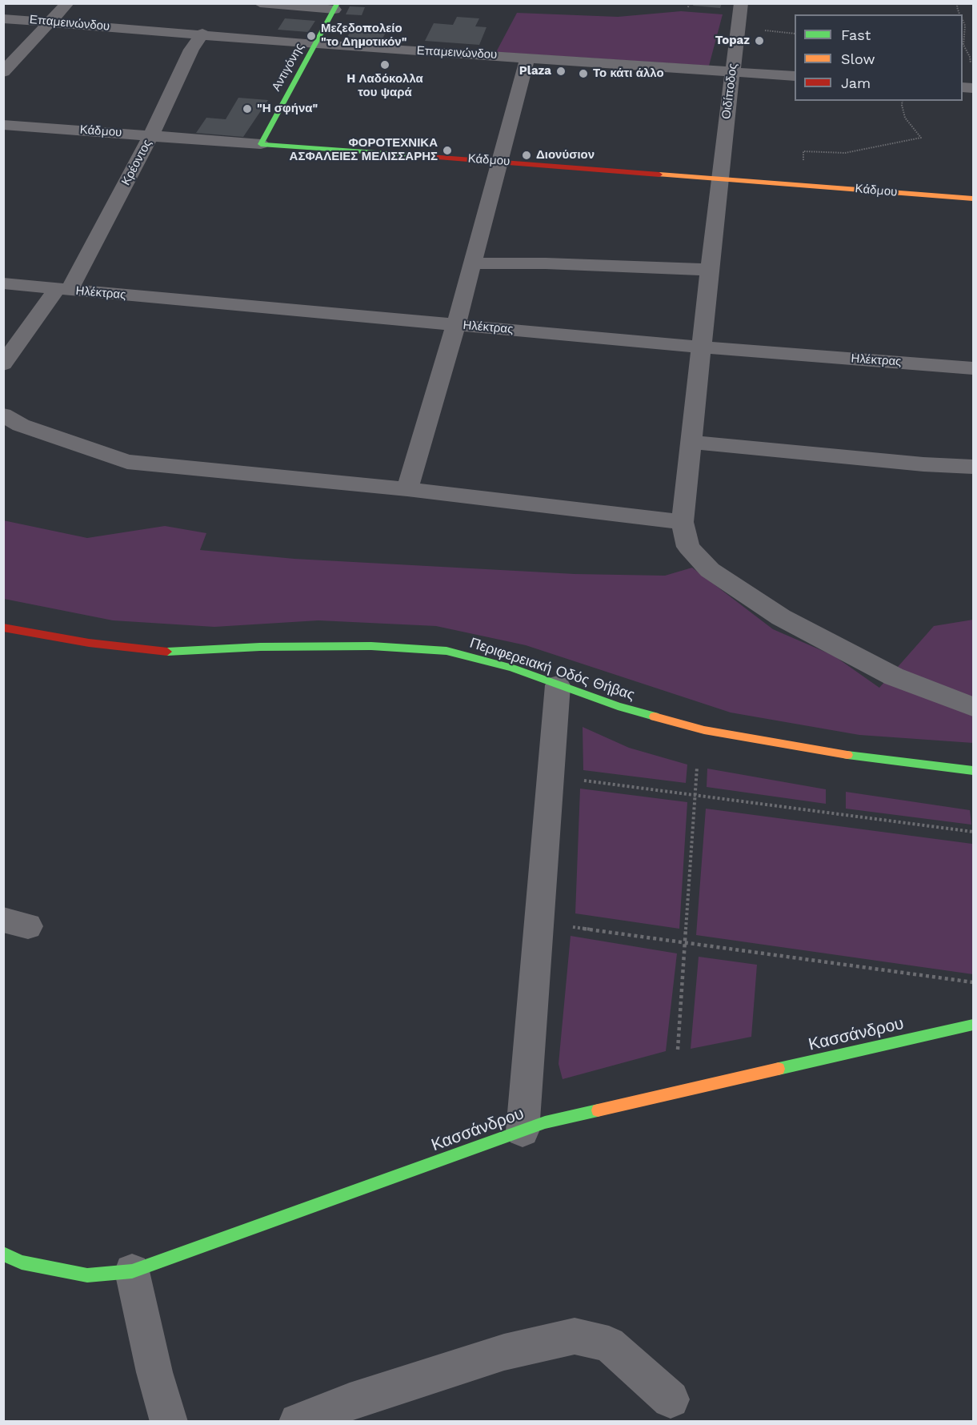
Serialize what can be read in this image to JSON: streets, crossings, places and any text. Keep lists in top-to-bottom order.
{
  "streets": {
    "main road": [
      "Αντιγόνης",
      "Κάδμου",
      "Περιφερειακή Οδός Θήβας",
      "Κασσάνδρου"
    ],
    "street": [
      "Επαμεινώνδου",
      "Οιδίποδος",
      "Κρέοντος",
      "Ηλέκτρας"
    ]
  },
  "crossings": [
    ["Επαμεινώνδου", "Αντιγόνης"],
    ["Επαμεινώνδου", "Οιδίποδος"],
    ["Επαμεινώνδου", "Κρέοντος"],
    ["Αντιγόνης", "Κάδμου"],
    ["Οιδίποδος", "Κάδμου"],
    ["Οιδίποδος", "Ηλέκτρας"],
    ["Κάδμου", "Κρέοντος"],
    ["Κρέοντος", "Ηλέκτρας"]
  ],
  "places": [
    "Μεζεδοπολείο \"το Δημοτικόν\"",
    "Topaz",
    "H Λαδόκολλα του ψαρά",
    "Plaza",
    "Το κάτι άλλο",
    "\"Η σφήνα\"",
    "ΦΟΡΟΤΕΧΝΙΚΑ ΑΣΦΑΛΕΙΕΣ ΜΕΛΙΣΣΑΡΗΣ",
    "Διονύσιον"
  ],
  "legend": ["Fast", "Slow", "Jam"]
}
